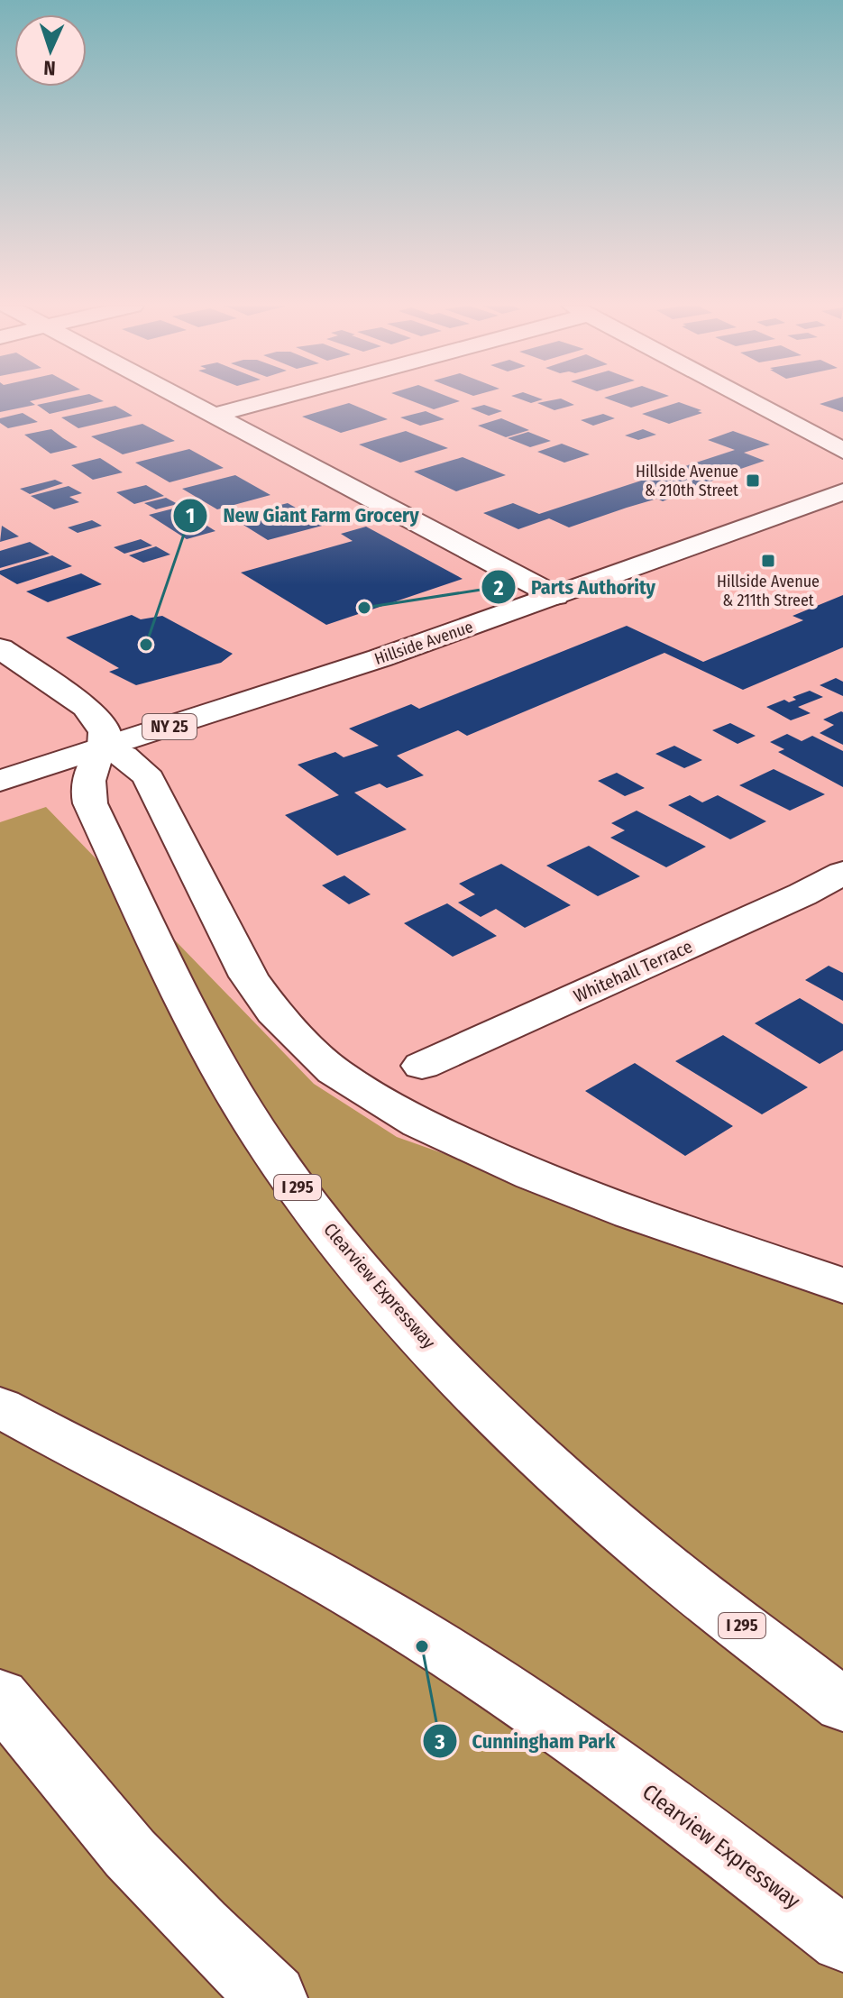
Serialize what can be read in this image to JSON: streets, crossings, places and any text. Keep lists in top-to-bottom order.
{
  "streets": {
    "main road": [
      "Hillside Avenue",
      "NY 25",
      "Whitehall Terrace",
      "I 295",
      "Clearview Expressway"
    ]
  },
  "crossings": [
    ["Hillside Avenue", "Clearview Expressway"]
  ],
  "places": {
    "transit": ["Hillside Avenue & 210th Street", "Hillside Avenue & 211th Street"],
    "other": ["Parts Authority", "New Giant Farm Grocery", "Cunningham Park"]
  },
  "north": "bottom"
}
